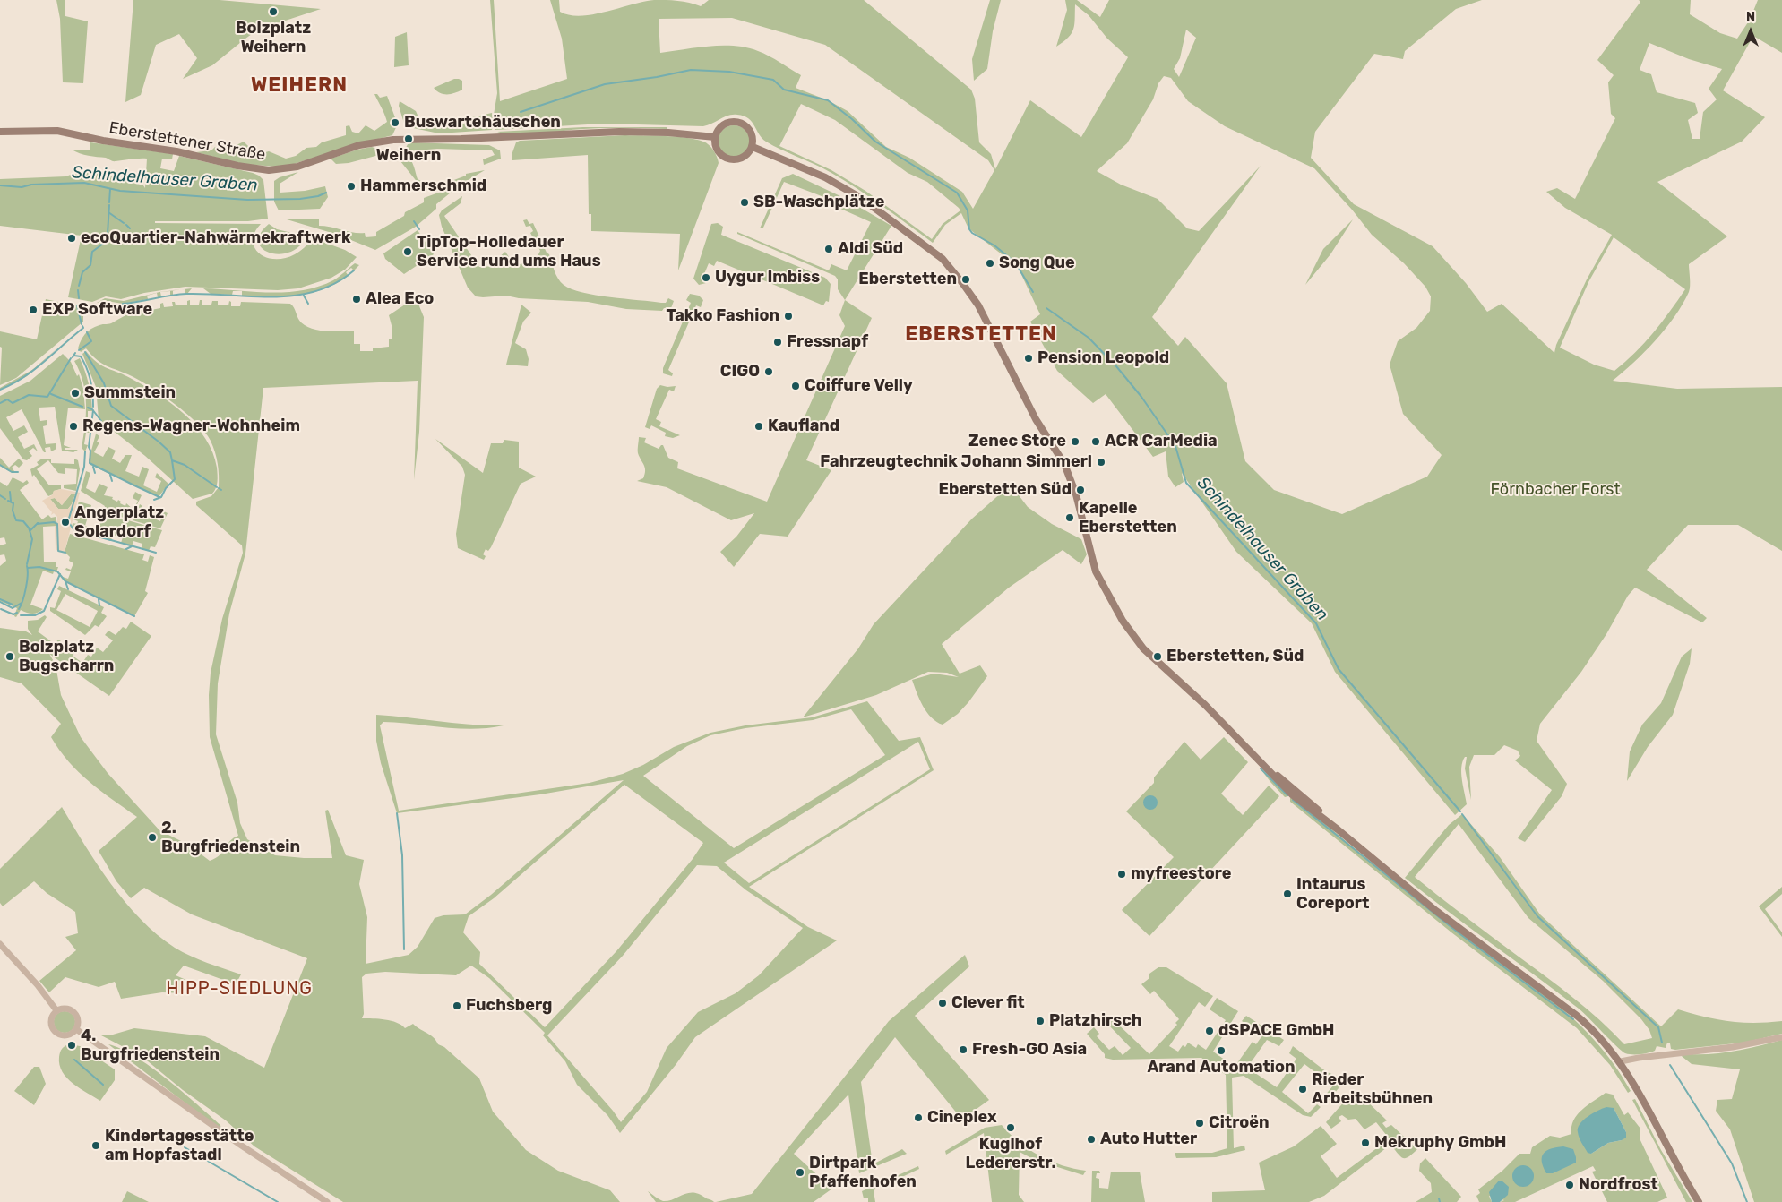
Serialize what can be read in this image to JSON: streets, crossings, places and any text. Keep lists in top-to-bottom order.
{
  "streets": {
    "main road": ["Eberstettener Straße"]
  },
  "districts": ["WEIHERN", "EBERSTETTEN", "HIPP-SIEDLUNG"],
  "water": ["Schindelhauser Graben"],
  "parks": ["Förnbacher Forst"],
  "places": [
    "Bolzplatz Weihern",
    "Buswartehäuschen",
    "Weihern",
    "Hammerschmid",
    "SB-Waschplätze",
    "ecoQuartier-Nahwärmekraftwerk",
    "Aldi Süd",
    "TipTop-Holledauer Service rund ums Haus",
    "Song Que",
    "Uygur Imbiss",
    "Eberstetten",
    "Alea Eco",
    "EXP Software",
    "Takko Fashion",
    "Fressnapf",
    "Pension Leopold",
    "CIGO",
    "Coiffure Velly",
    "Summstein",
    "Regens-Wagner-Wohnheim",
    "Kaufland",
    "Zenec Store",
    "ACR CarMedia",
    "Fahrzeugtechnik Johann Simmerl",
    "Eberstetten Süd",
    "Kapelle Eberstetten",
    "Angerplatz Solardorf",
    "Bolzplatz Bugscharrn",
    "Eberstetten, Süd",
    "2. Burgfriedenstein",
    "myfreestore",
    "Intaurus Coreport",
    "Clever fit",
    "Fuchsberg",
    "Platzhirsch",
    "dSPACE GmbH",
    "4. Burgfriedenstein",
    "Fresh-GO Asia",
    "Arand Automation",
    "Rieder Arbeitsbühnen",
    "Cineplex",
    "Citroën",
    "Kuglhof Ledererstr.",
    "Auto Hutter",
    "Mekruphy GmbH",
    "Kindertagesstätte am Hopfastadl",
    "Dirtpark Pfaffenhofen",
    "Nordfrost"
  ],
  "north": "top"
}
